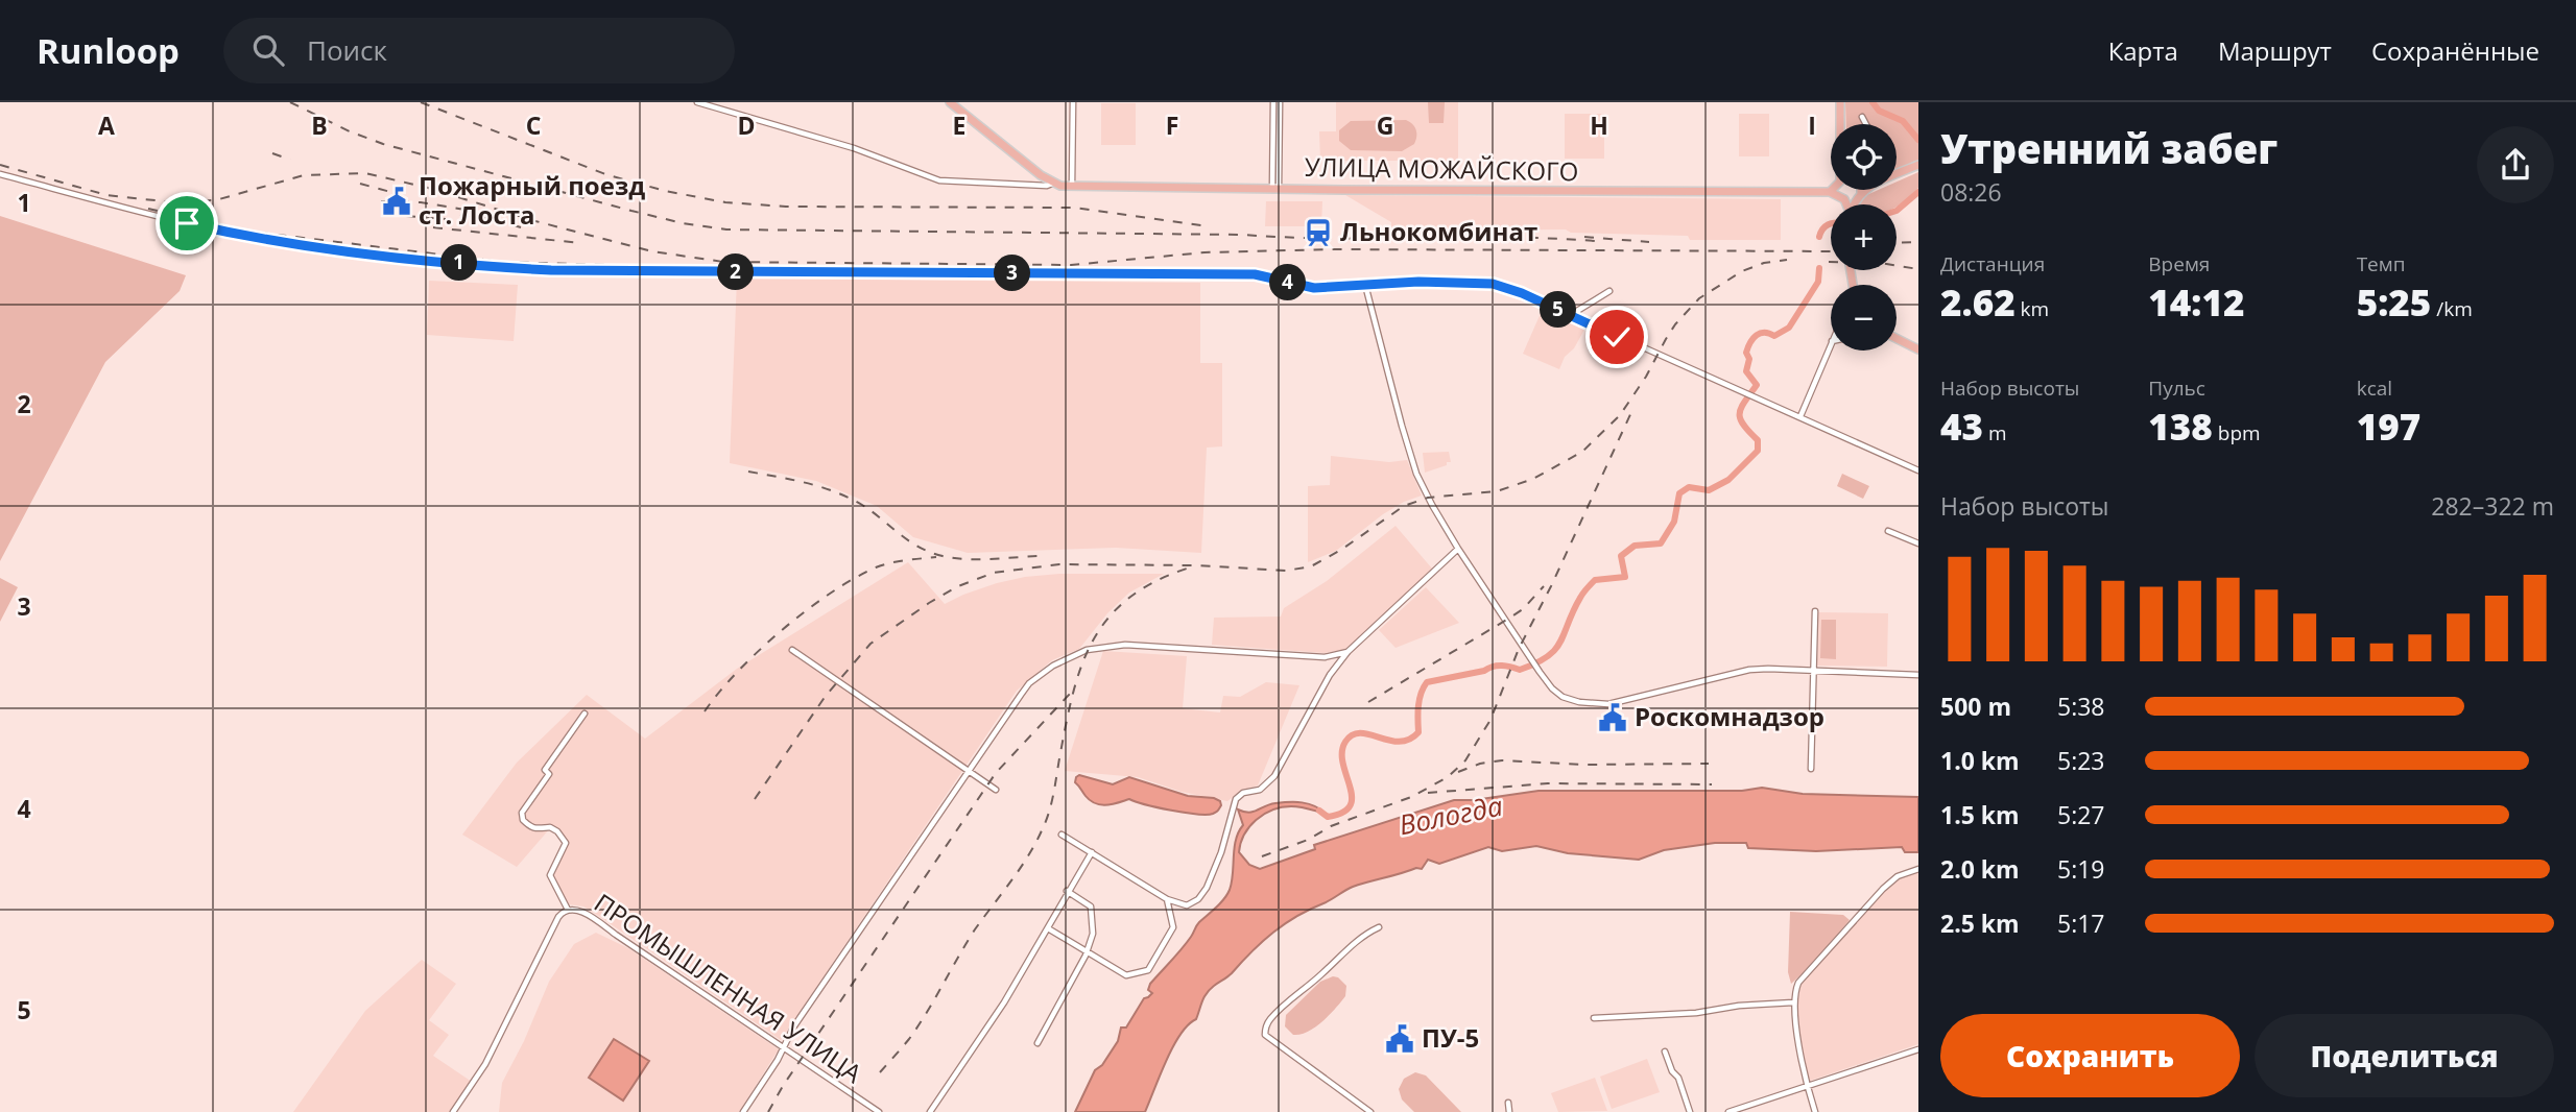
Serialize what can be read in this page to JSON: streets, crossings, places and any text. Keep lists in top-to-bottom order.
{
  "streets": {
    "main road": ["УЛИЦА МОЖАЙСКОГО"],
    "street": ["ПРОМЫШЛЕННАЯ УЛИЦА"]
  },
  "water": ["Вологда"],
  "places": {
    "public building": ["Пожарный поезд ст. Лоста", "Роскомнадзор", "ПУ-5"],
    "station": ["Льнокомбинат"]
  },
  "page": {
    "header": "Runloop",
    "search": "Поиск",
    "nav": ["Карта", "Маршрут", "Сохранённые"],
    "heading": ["Утренний забег", "08:26"],
    "map_buttons": ["+", "−"],
    "stats": [
      ["Дистанция", "2.62 km"],
      ["Время", "14:12"],
      ["Темп", "5:25 /km"],
      ["Набор высоты", "43 m"],
      ["Пульс", "138 bpm"],
      ["kcal", "197"]
    ],
    "pins": [
      "1",
      "2",
      "3",
      "4",
      "5"
    ],
    "chart": ["Набор высоты", "282–322 m"],
    "list": [
      {
        "name": "500 m",
        "note": "5:38"
      },
      {
        "name": "1.0 km",
        "note": "5:23"
      },
      {
        "name": "1.5 km",
        "note": "5:27"
      },
      {
        "name": "2.0 km",
        "note": "5:19"
      },
      {
        "name": "2.5 km",
        "note": "5:17"
      }
    ],
    "buttons": ["Сохранить", "Поделиться"]
  },
  "grid": {
    "columns": [
      "A",
      "B",
      "C",
      "D",
      "E",
      "F",
      "G",
      "H",
      "I"
    ],
    "rows": [
      "1",
      "2",
      "3",
      "4",
      "5"
    ]
  }
}
